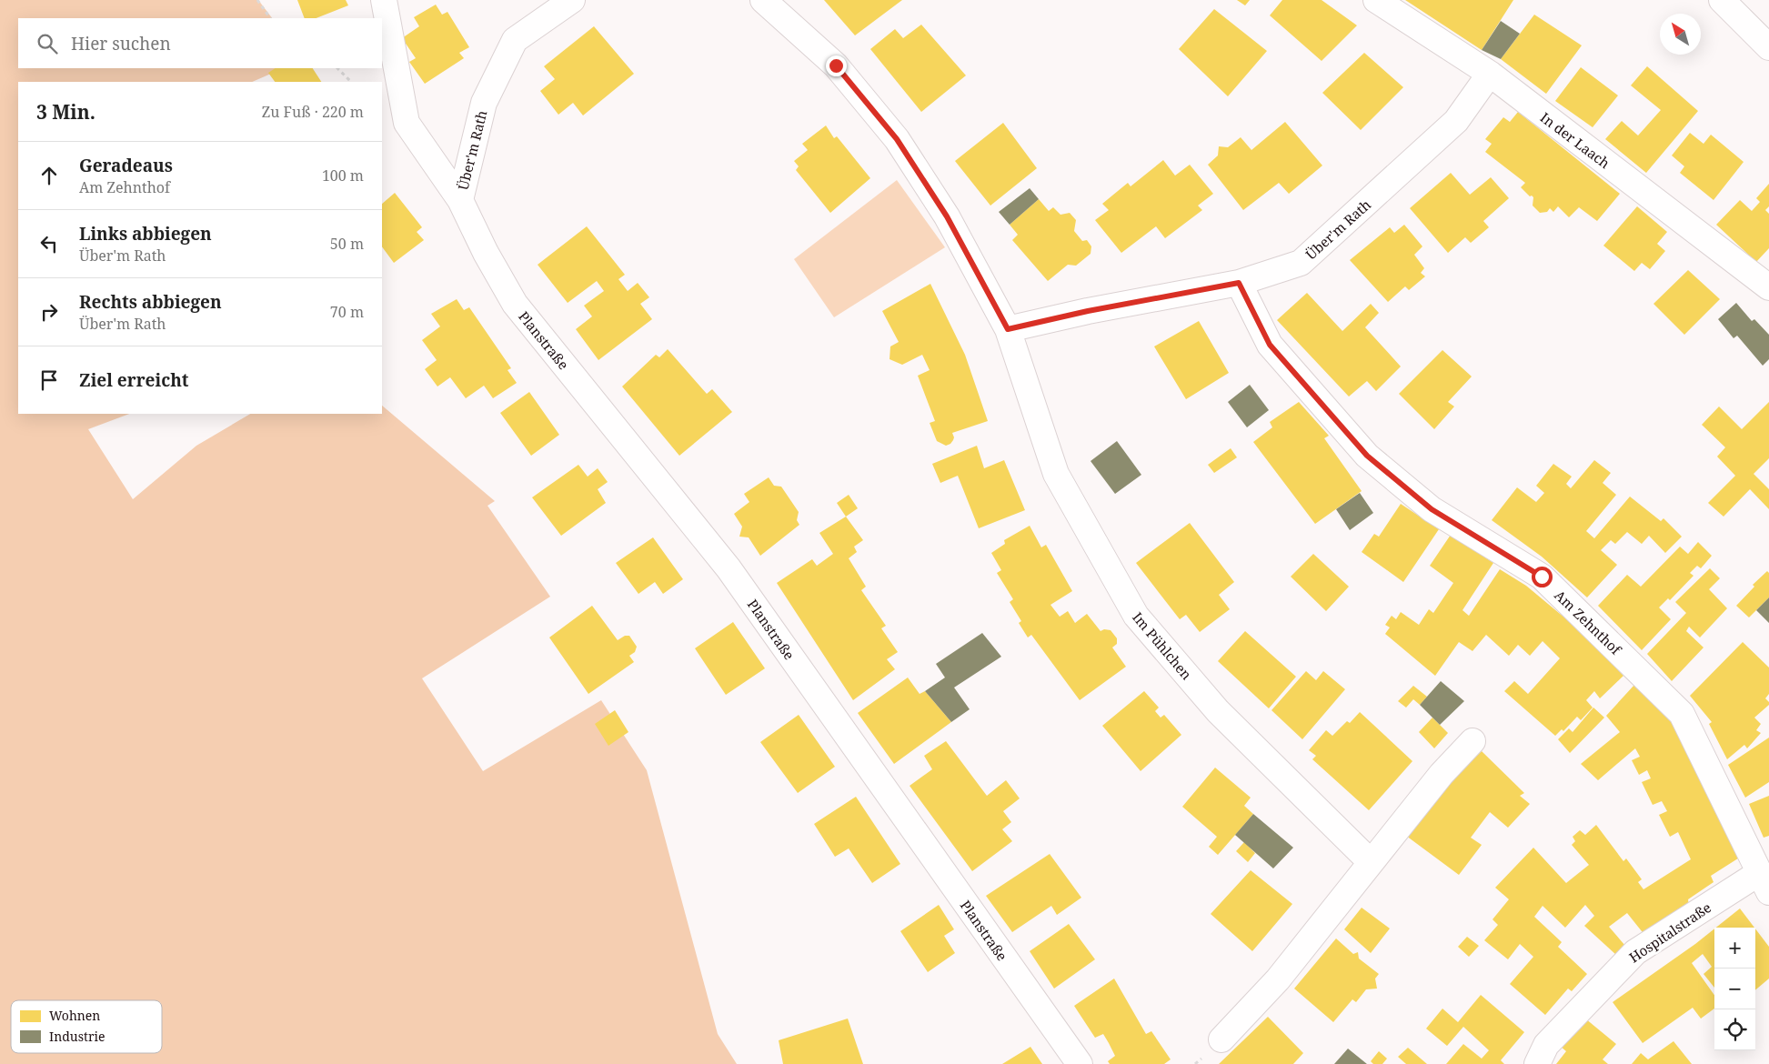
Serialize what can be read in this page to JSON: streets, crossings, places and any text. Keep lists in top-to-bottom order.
{
  "streets": {
    "street": [
      "In der Laach",
      "Über'm Rath",
      "Planstraße",
      "Am Zehnthof",
      "Im Pühlchen",
      "Hospitalstraße"
    ]
  },
  "crossings": [
    ["In der Laach", "Über'm Rath"],
    ["Über'm Rath", "Planstraße"],
    ["Über'm Rath", "Am Zehnthof"],
    ["Über'm Rath", "Im Pühlchen"],
    ["Am Zehnthof", "Hospitalstraße"]
  ],
  "legend": ["Wohnen", "Industrie"],
  "north": "top left",
  "page": {
    "search": "Hier suchen",
    "heading": ["3 Min.", "Zu Fuß · 220 m"],
    "list": [
      ["Geradeaus", "Am Zehnthof", "100 m"],
      ["Links abbiegen", "Über'm Rath", "50 m"],
      ["Rechts abbiegen", "Über'm Rath", "70 m"],
      "Ziel erreicht"
    ],
    "map_buttons": ["+", "−"]
  }
}
